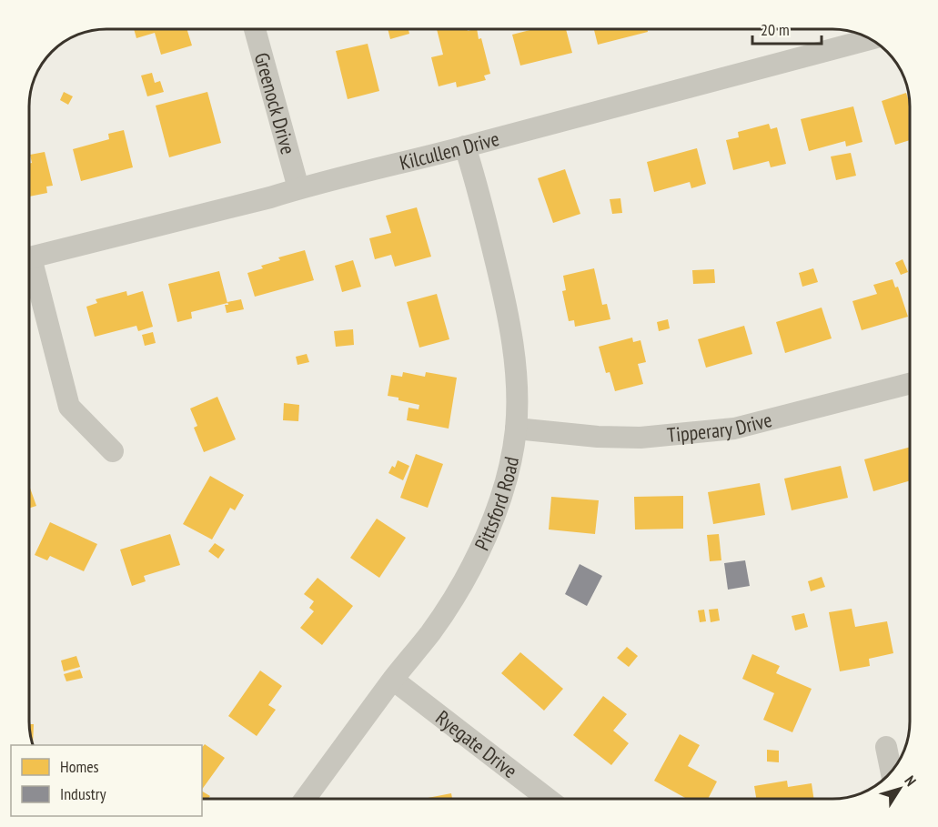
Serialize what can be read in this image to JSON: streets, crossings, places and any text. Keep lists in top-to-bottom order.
{
  "streets": {
    "street": [
      "Greenock Drive",
      "Kilcullen Drive",
      "Tipperary Drive",
      "Pittsford Road",
      "Ryegate Drive"
    ]
  },
  "crossings": [
    ["Greenock Drive", "Kilcullen Drive"],
    ["Kilcullen Drive", "Pittsford Road"],
    ["Tipperary Drive", "Pittsford Road"],
    ["Pittsford Road", "Ryegate Drive"]
  ],
  "legend": ["Homes", "Industry"],
  "scale_bar": "20 m",
  "north": "top right"
}
